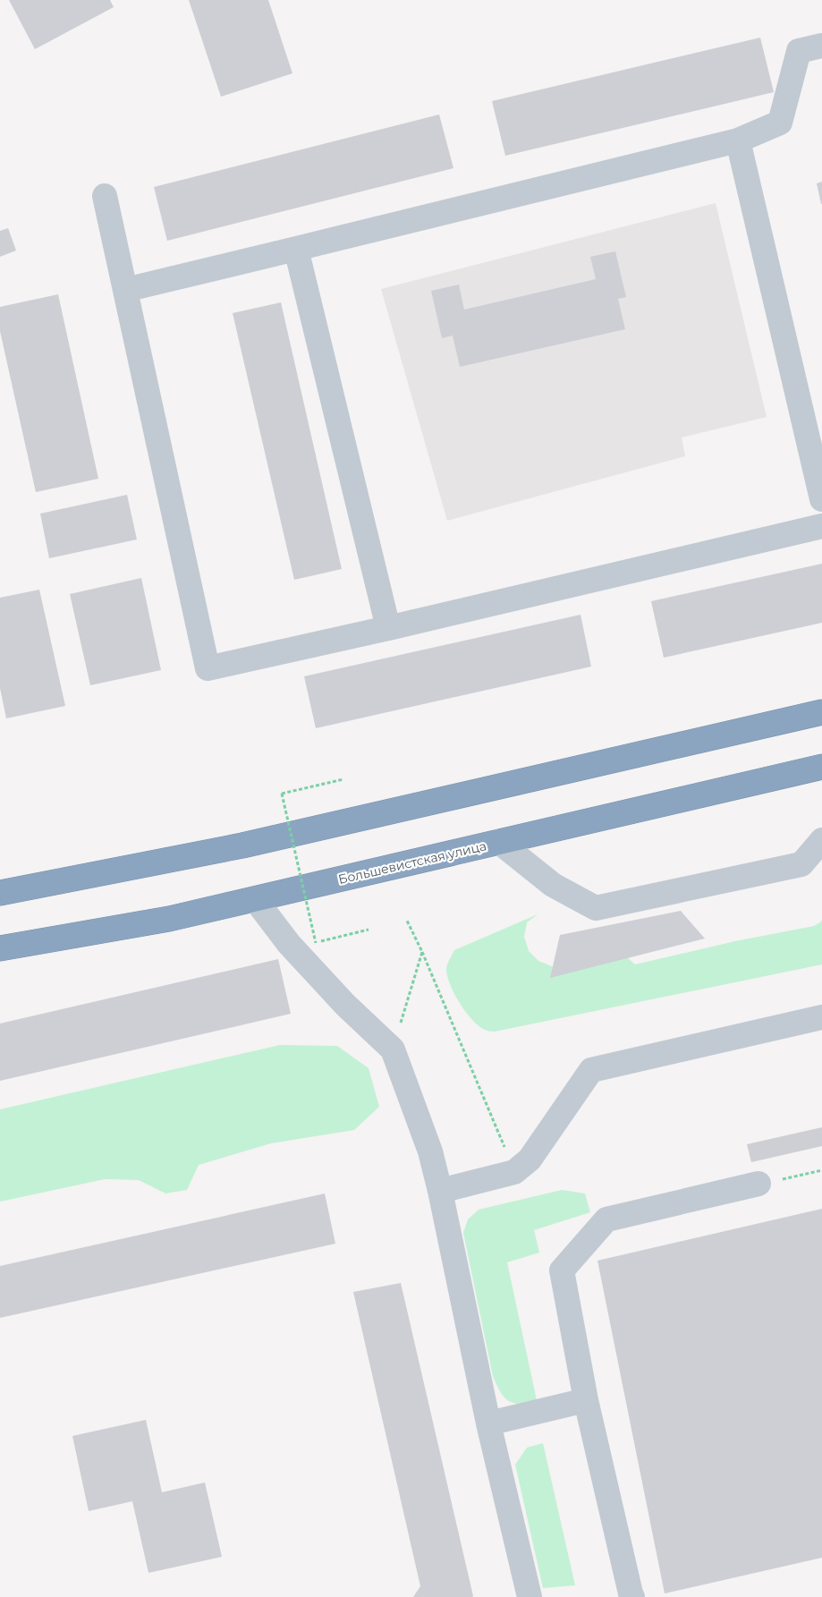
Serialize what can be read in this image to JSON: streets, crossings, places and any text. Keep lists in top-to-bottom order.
{
  "streets": {
    "highway": ["Большевистская улица"]
  }
}
